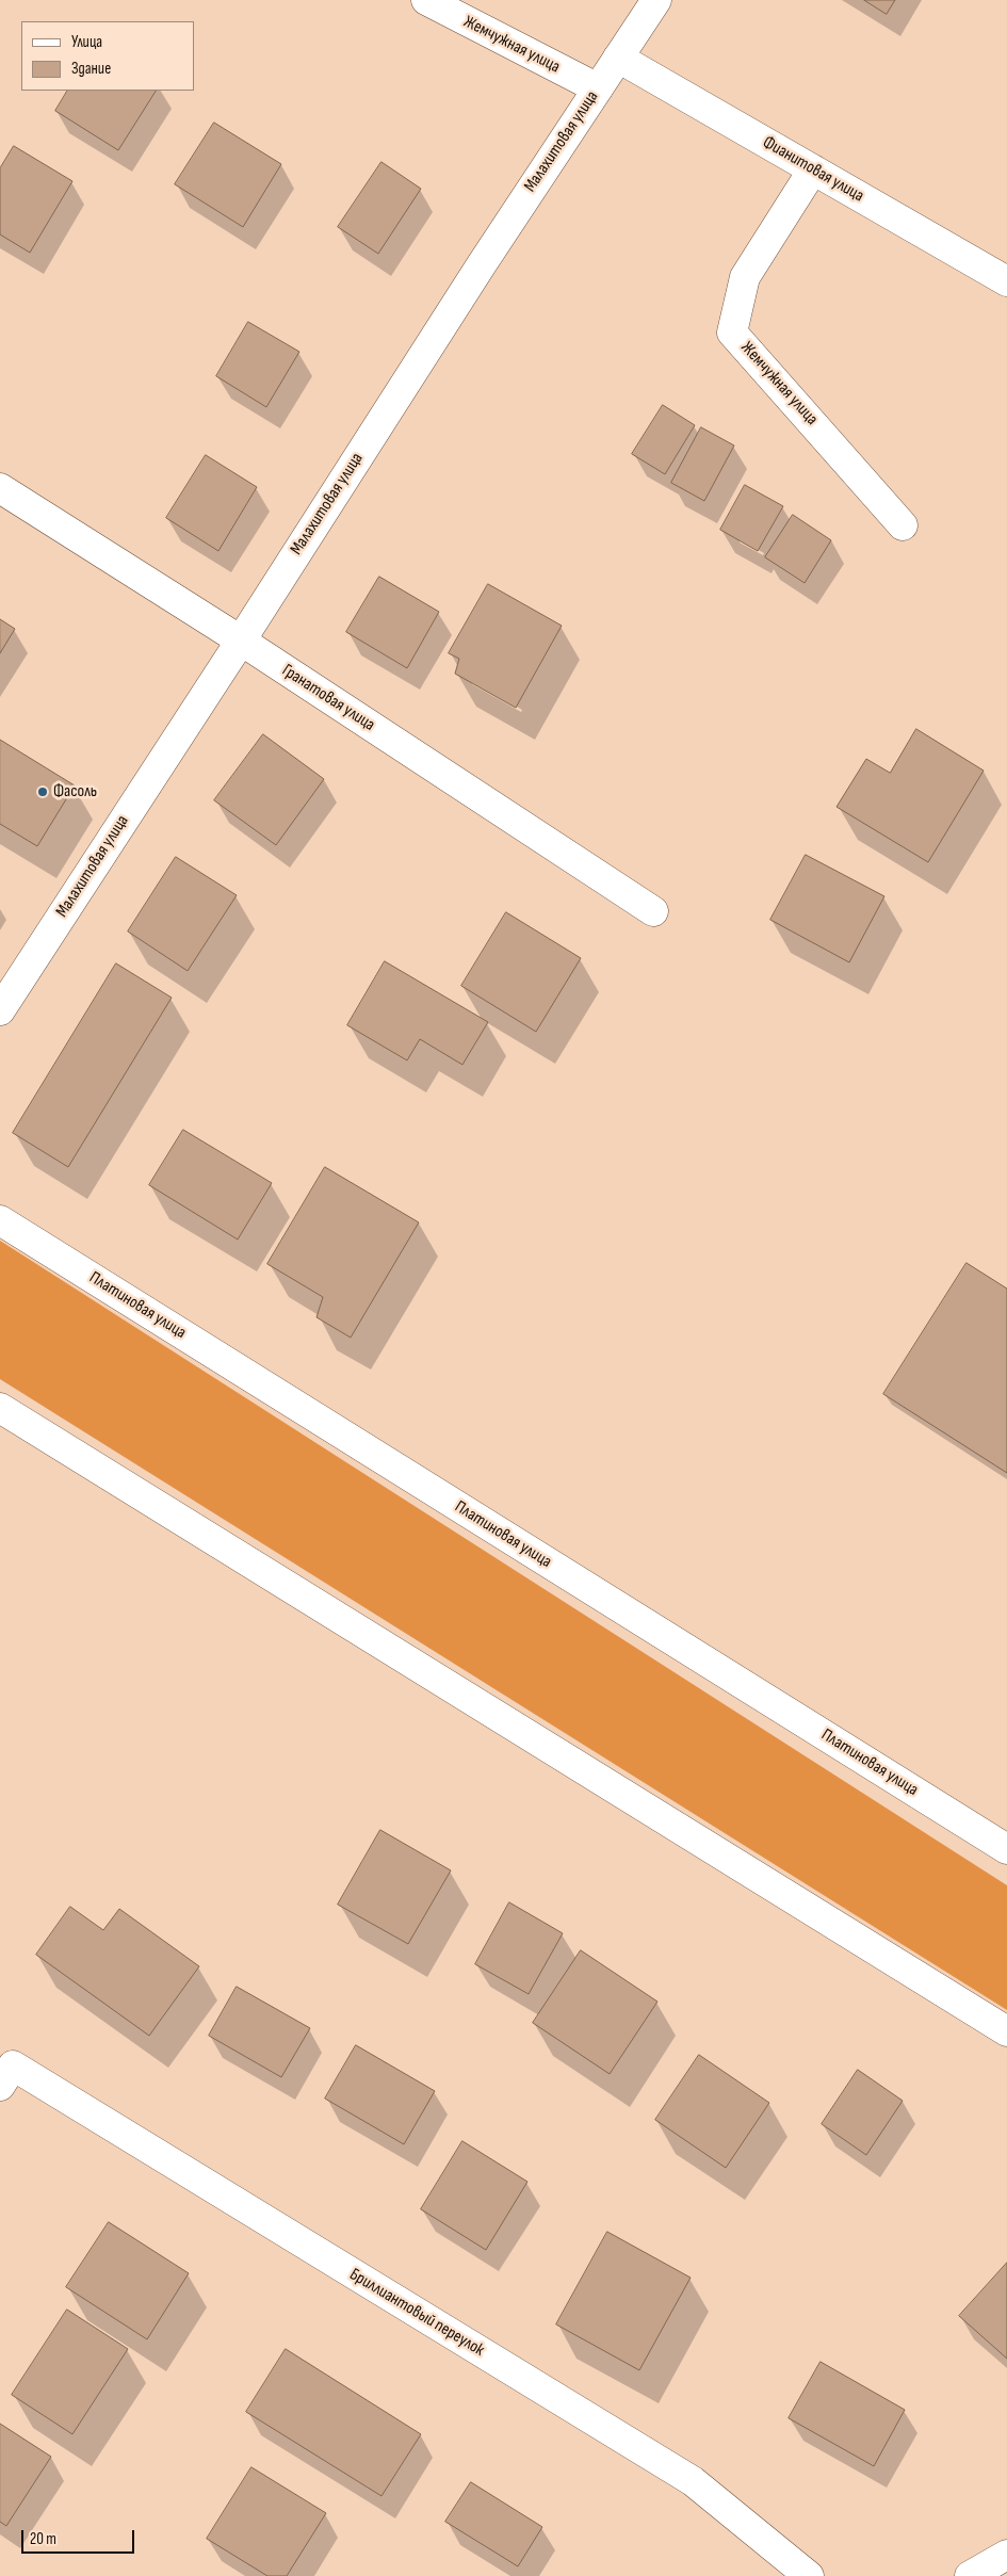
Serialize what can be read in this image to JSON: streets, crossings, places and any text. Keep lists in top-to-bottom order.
{
  "streets": {
    "street": [
      "Жемчужная улица",
      "Малахитовая улица",
      "Фианитовая улица",
      "Гранатовая улица",
      "Платиновая улица",
      "Бриллиантовый переулок"
    ]
  },
  "crossings": [
    ["Жемчужная улица", "Малахитовая улица"],
    ["Жемчужная улица", "Фианитовая улица"],
    ["Малахитовая улица", "Фианитовая улица"],
    ["Малахитовая улица", "Гранатовая улица"]
  ],
  "places": ["Фасоль"],
  "legend": ["Улица", "Здание"],
  "scale_bar": "20 m"
}
